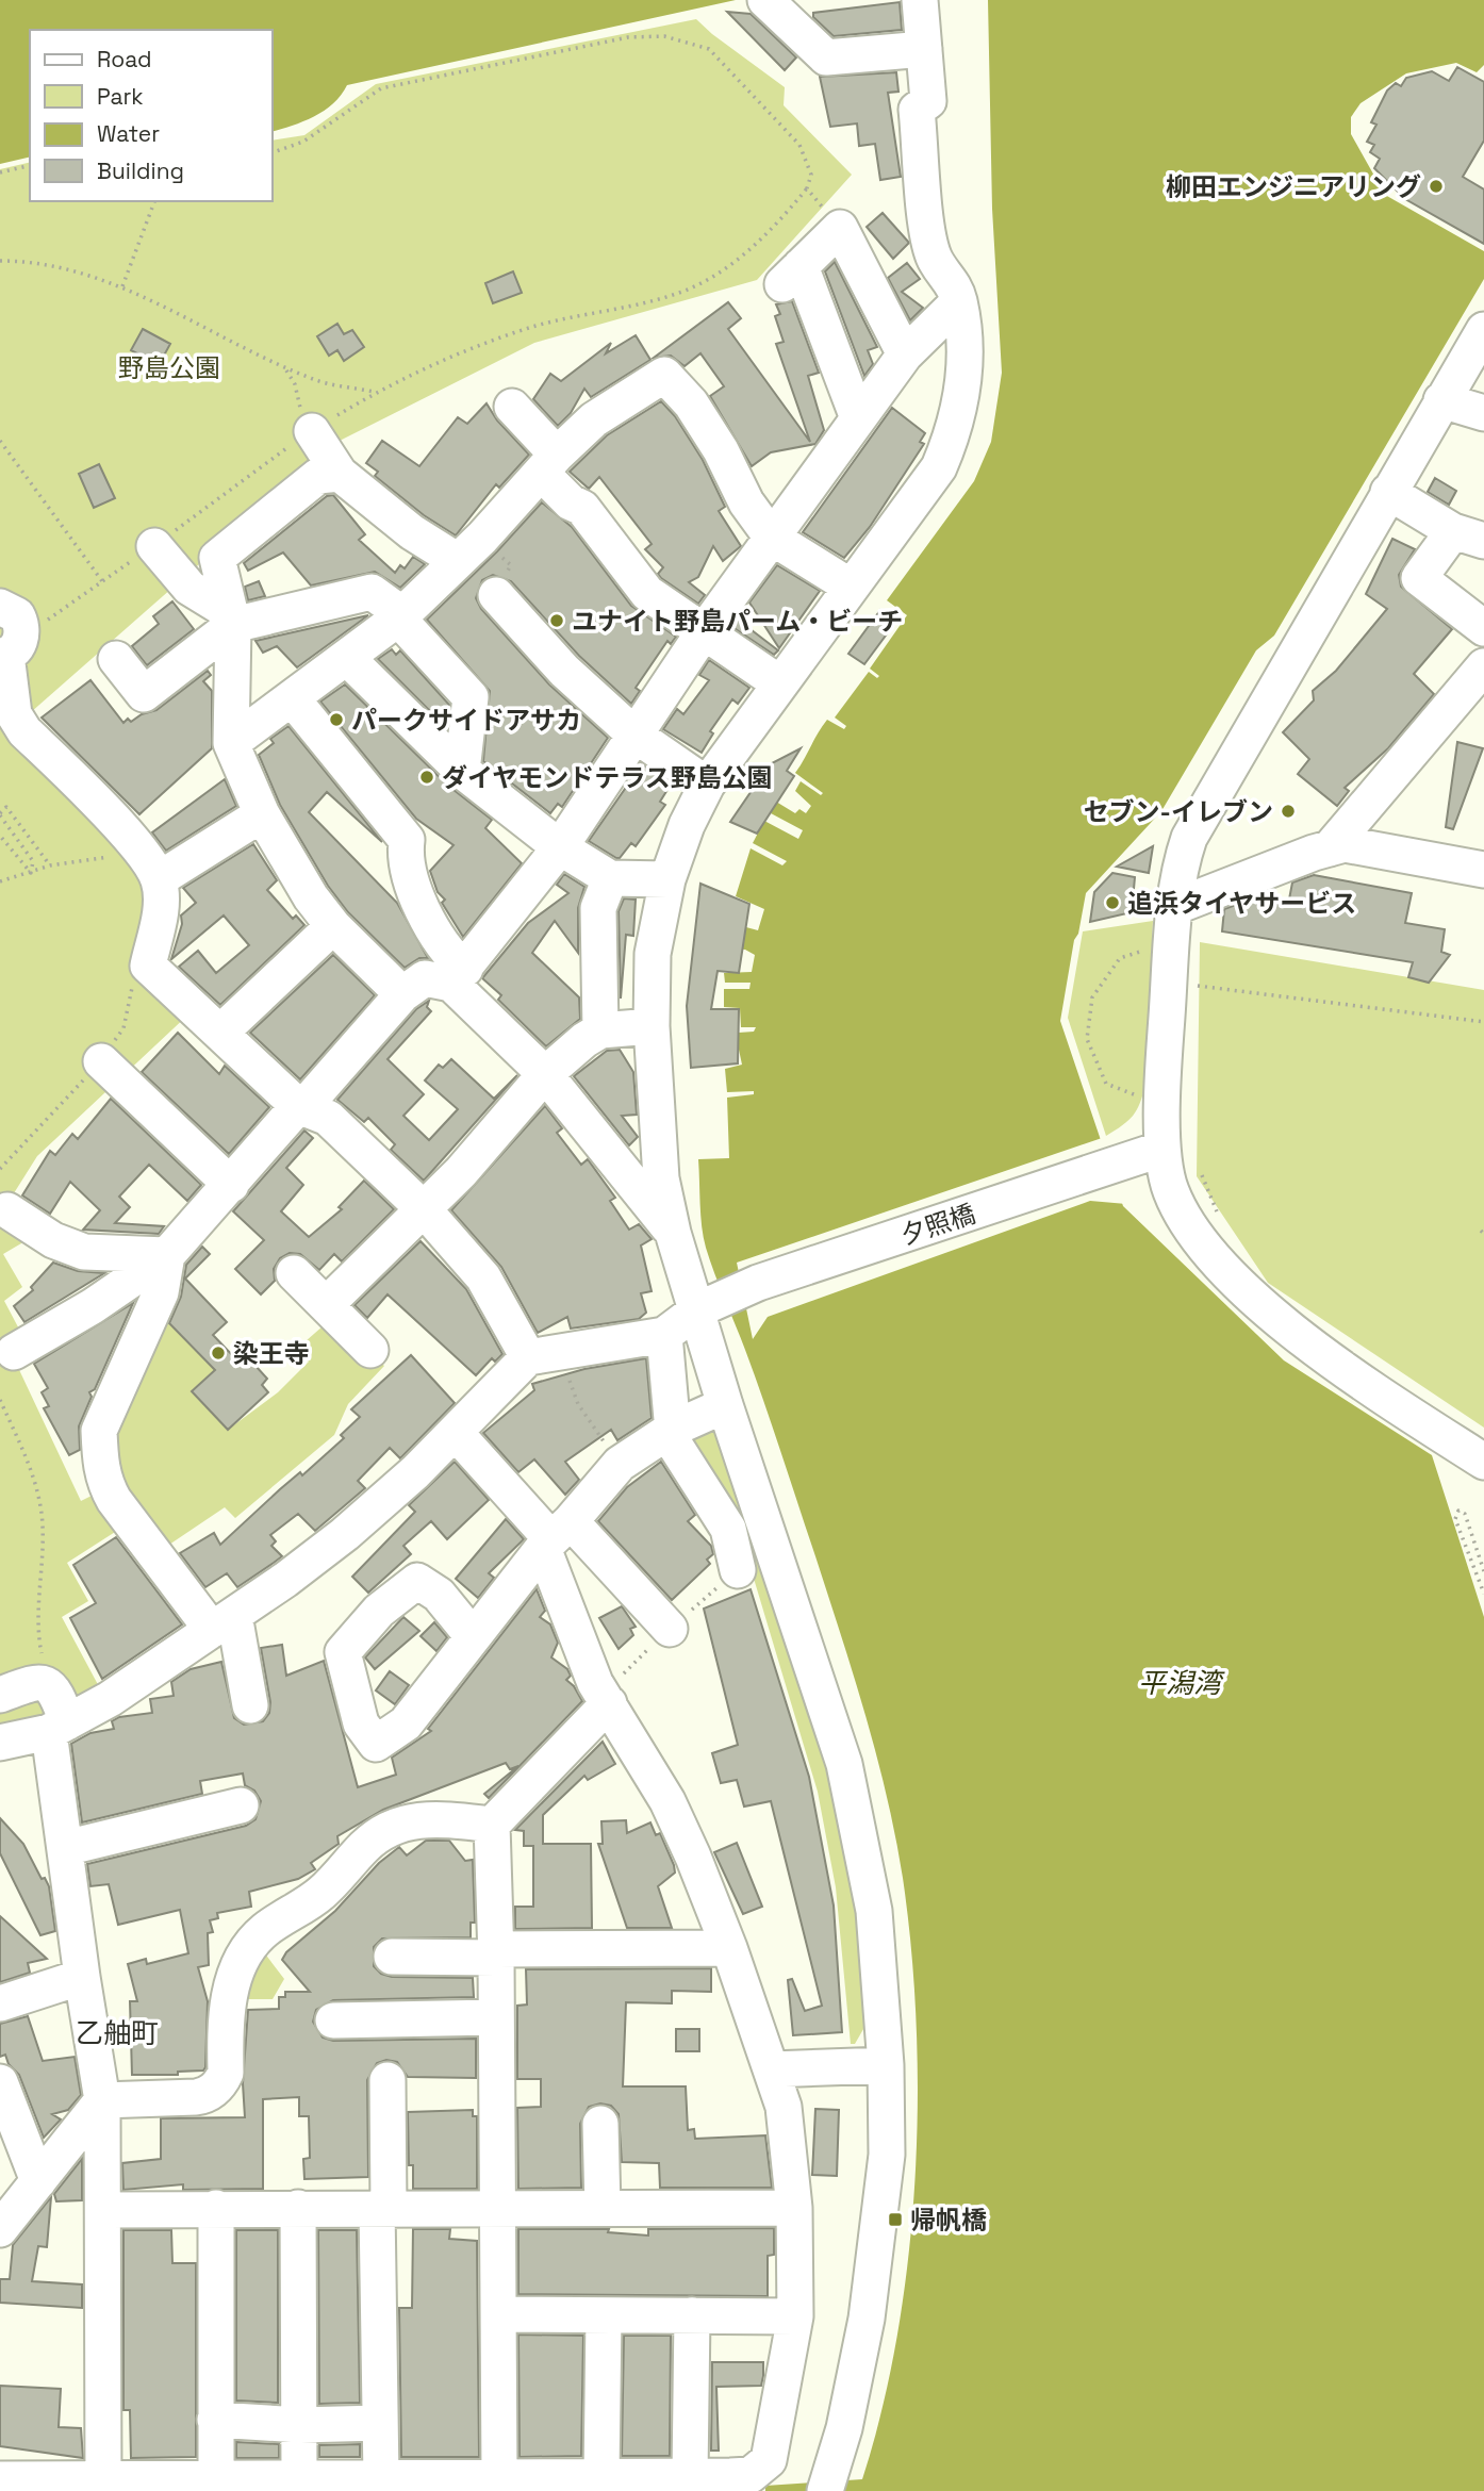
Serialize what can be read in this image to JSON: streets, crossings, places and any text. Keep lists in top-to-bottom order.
{
  "streets": {
    "street": ["夕照橋"]
  },
  "districts": ["乙舳町"],
  "water": ["平潟湾"],
  "parks": ["野島公園"],
  "places": {
    "other": [
      "柳田エンジニアリング",
      "ユナイト野島パーム・ビーチ",
      "パークサイドアサカ",
      "ダイヤモンドテラス野島公園",
      "セブン-イレブン",
      "追浜タイヤサービス",
      "染王寺"
    ],
    "transit": ["帰帆橋"]
  },
  "legend": [
    "Road",
    "Park",
    "Water",
    "Building"
  ]
}
